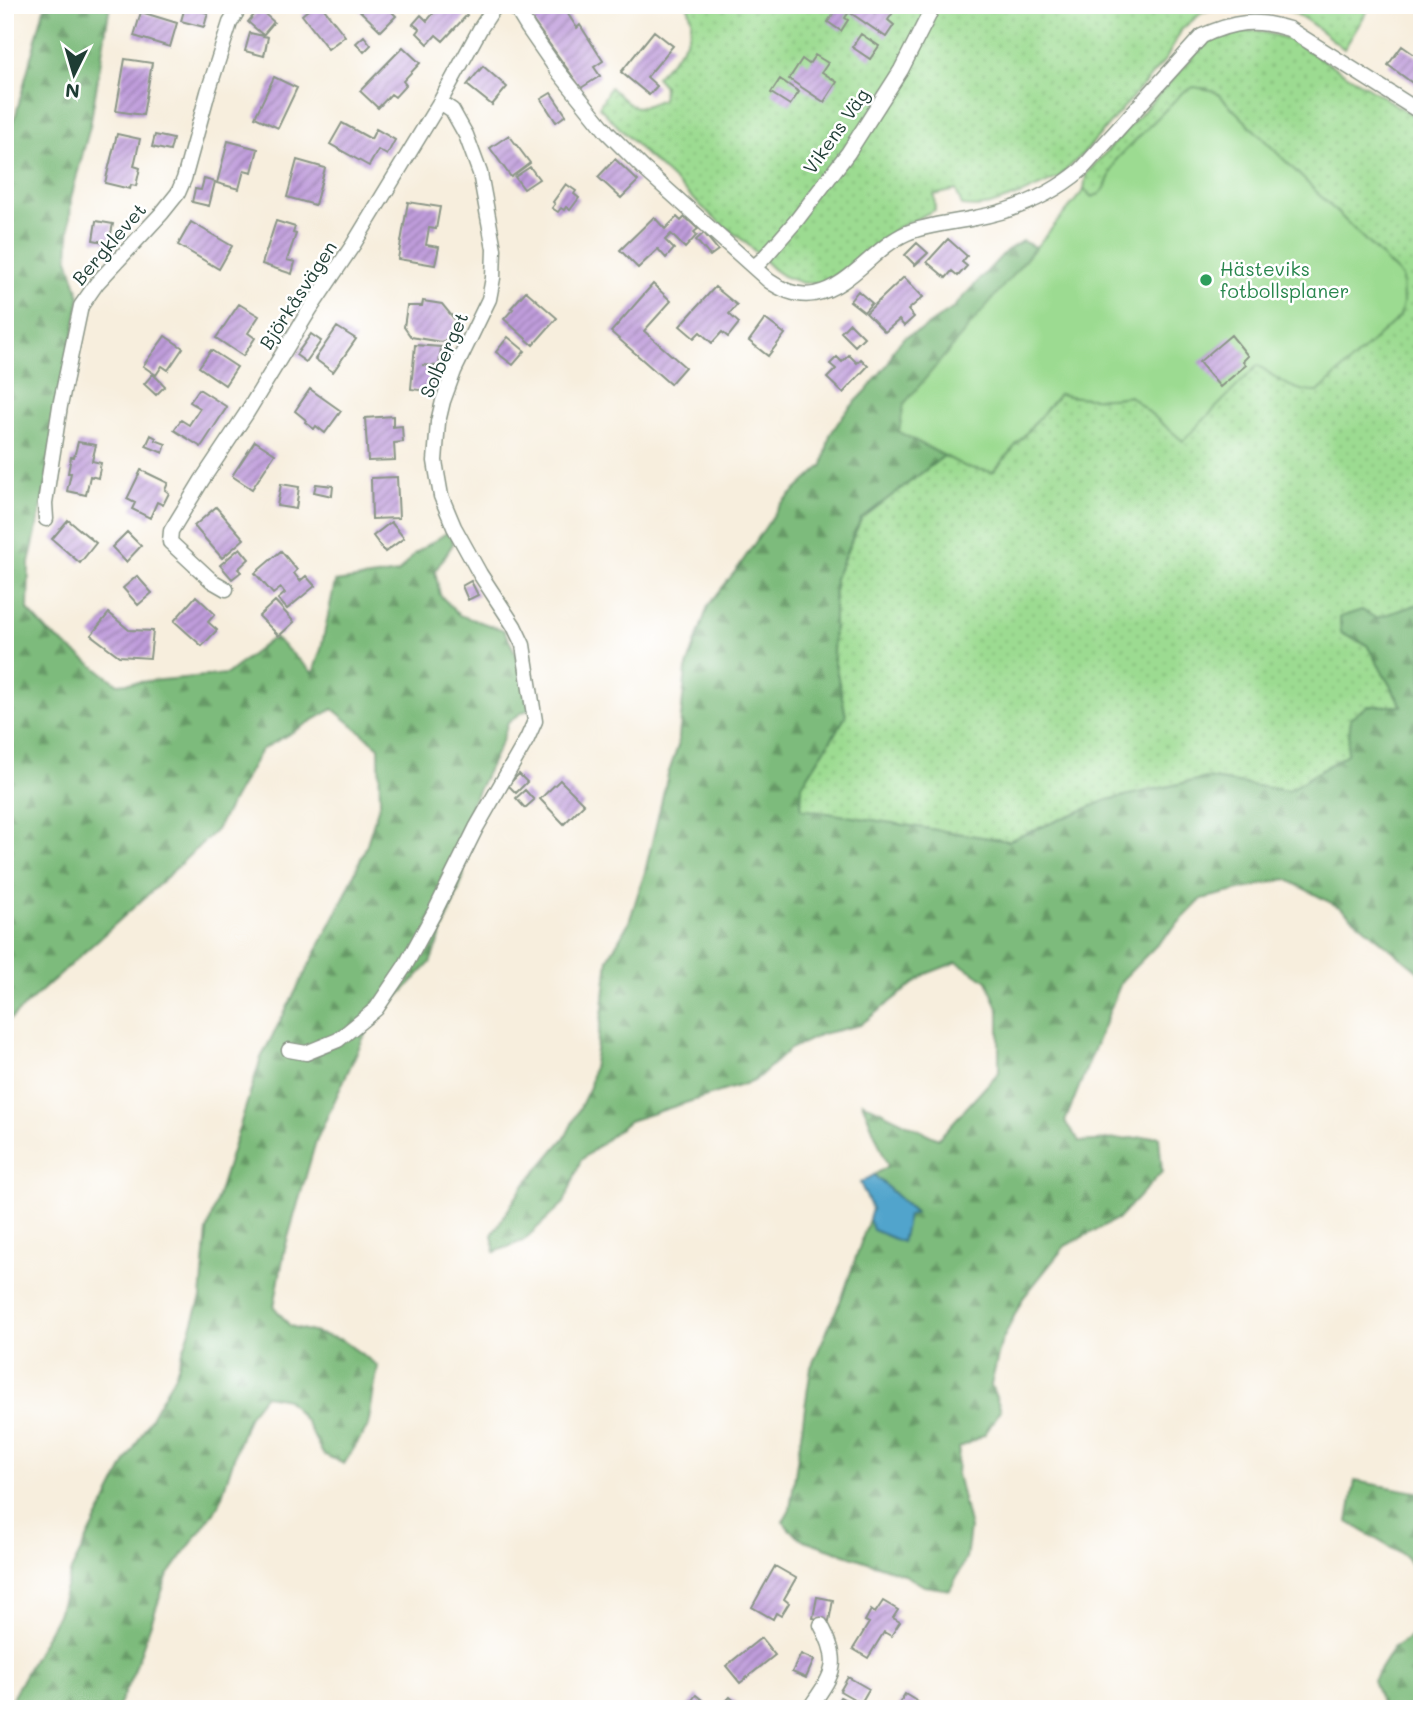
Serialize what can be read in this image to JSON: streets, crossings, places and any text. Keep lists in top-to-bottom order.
{
  "streets": {
    "street": [
      "Vikens Väg",
      "Bergklevet",
      "Björkåsvägen",
      "Solberget"
    ]
  },
  "crossings": [
    ["Björkåsvägen", "Solberget"]
  ],
  "places": ["Hästeviks fotbollsplaner"],
  "north": "bottom"
}
